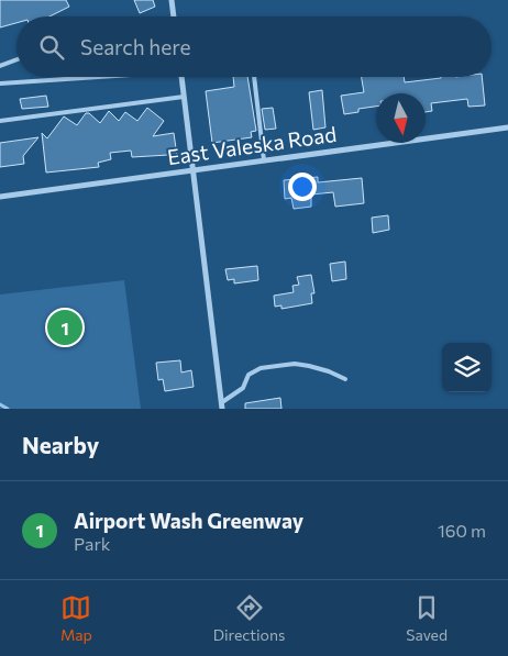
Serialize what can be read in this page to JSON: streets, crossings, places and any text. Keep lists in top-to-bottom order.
{
  "streets": {
    "street": ["East Valeska Road"]
  },
  "north": "bottom",
  "page": {
    "search": "Search here",
    "pins": "1",
    "heading": "Nearby",
    "list": [
      {
        "mark": "1",
        "name": "Airport Wash Greenway",
        "note": "Park",
        "value": "160 m"
      }
    ],
    "nav": ["Map", "Directions", "Saved"]
  }
}
